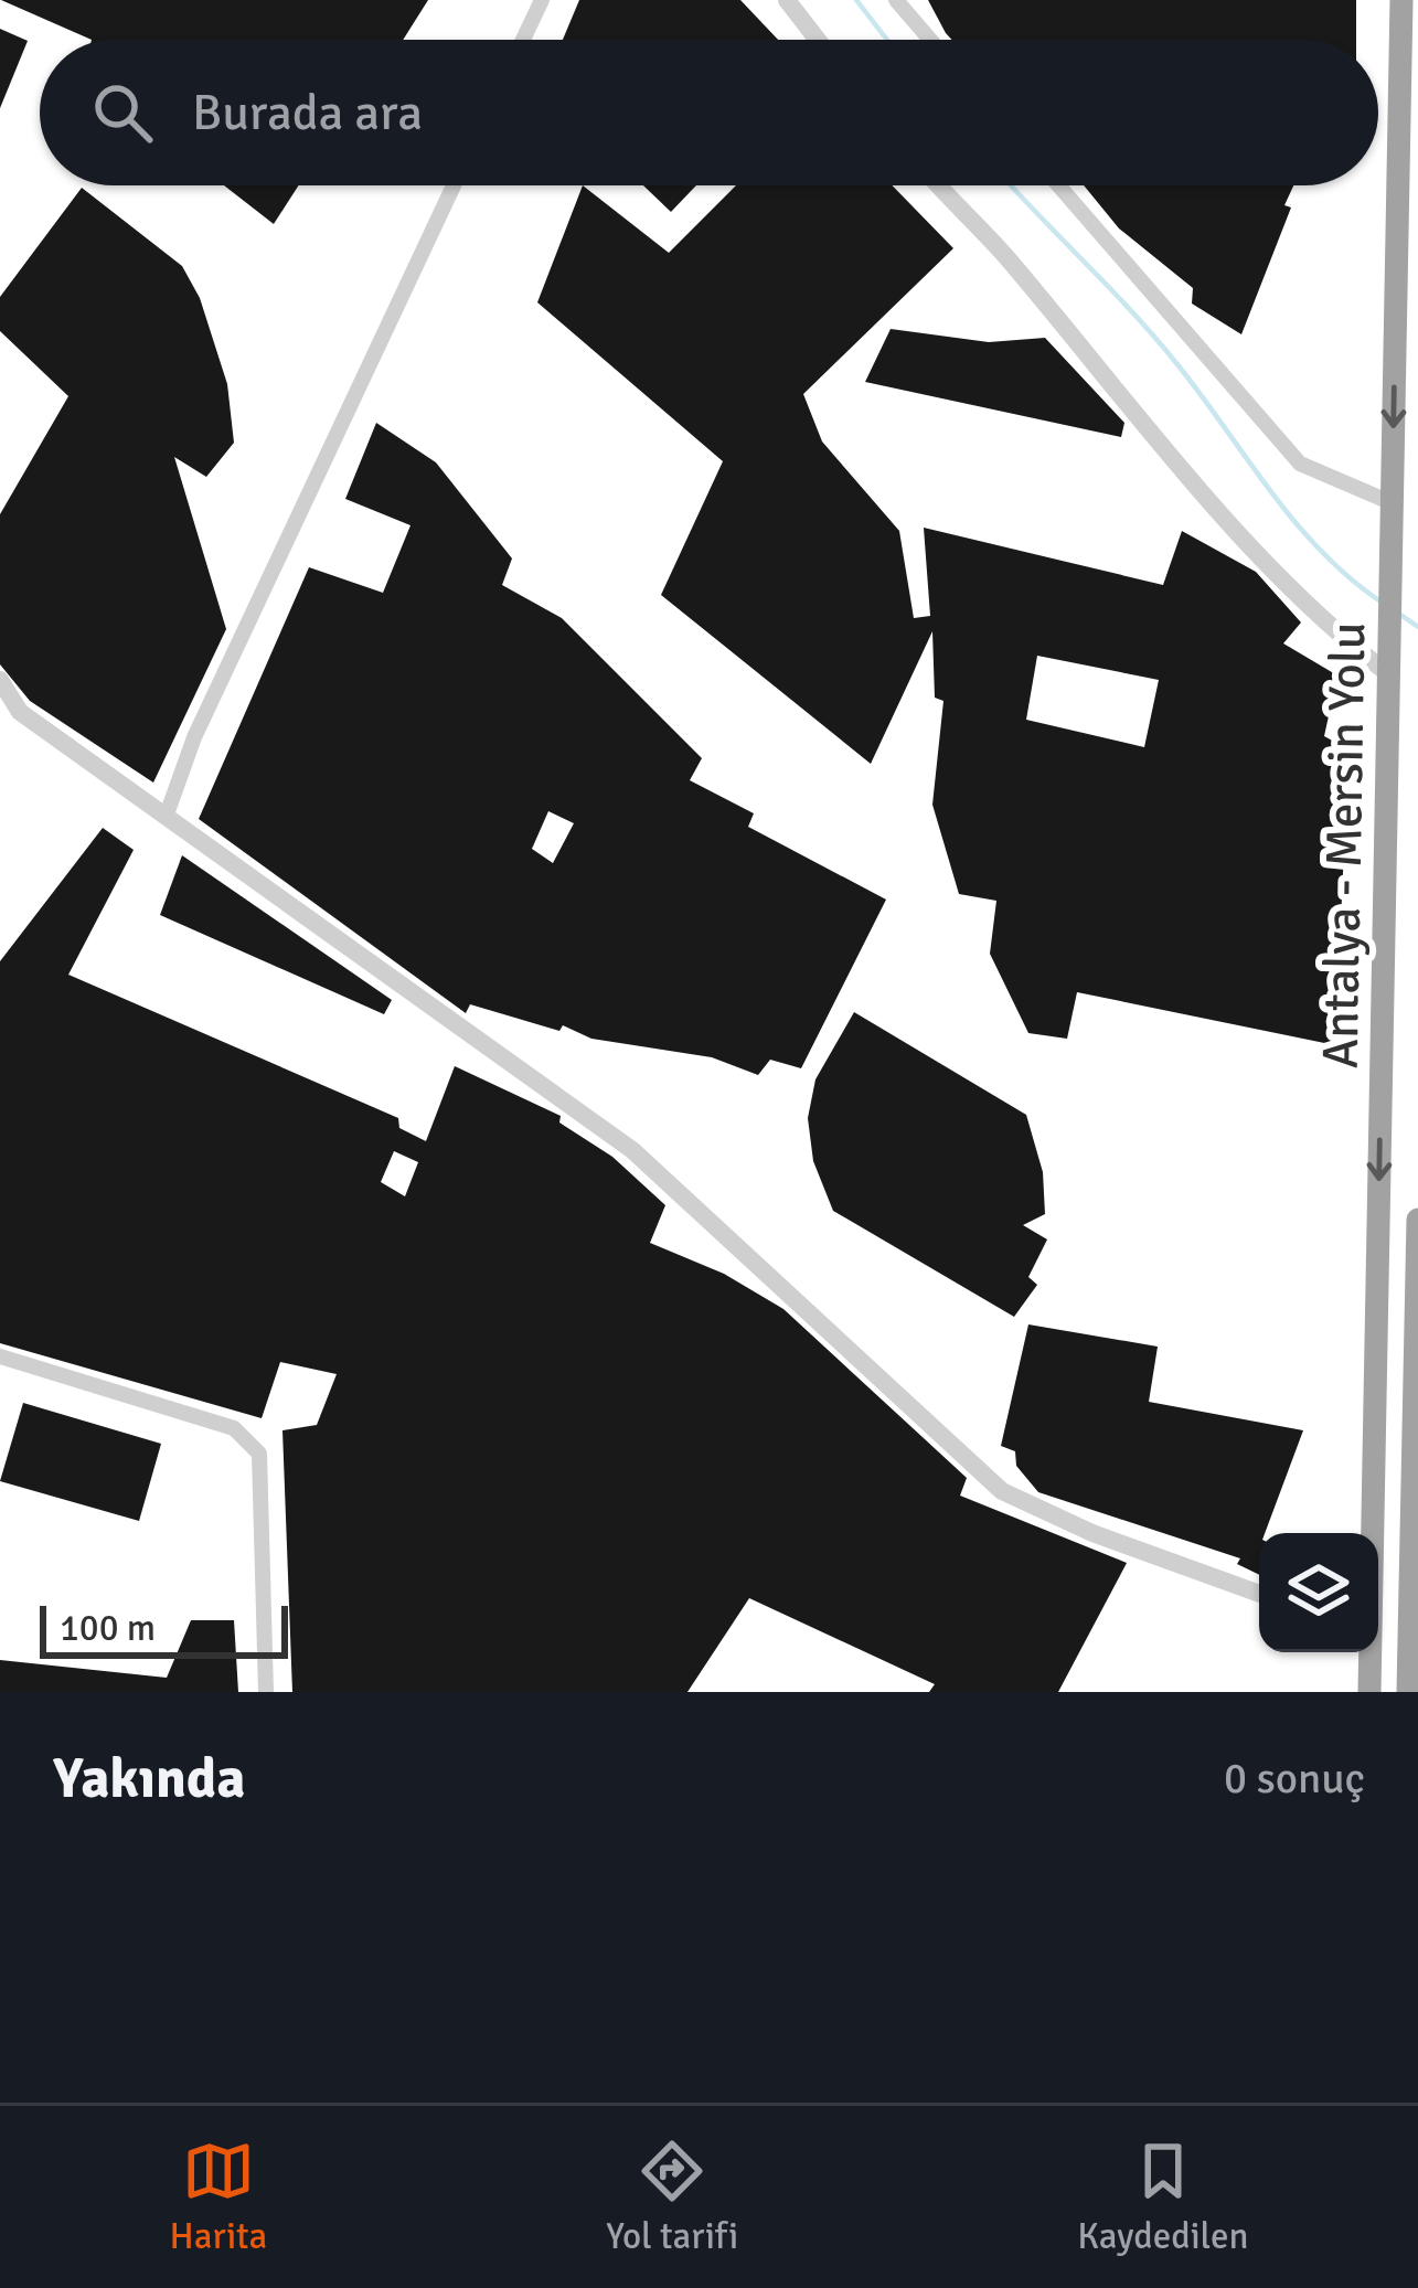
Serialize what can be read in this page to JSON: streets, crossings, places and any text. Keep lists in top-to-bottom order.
{
  "streets": {
    "highway": ["Antalya - Mersin Yolu"]
  },
  "one_way": ["Antalya - Mersin Yolu"],
  "scale_bar": "100 m",
  "page": {
    "search": "Burada ara",
    "scale": "100 m",
    "heading": ["Yakında", "0 sonuç"],
    "nav": ["Harita", "Yol tarifi", "Kaydedilen"]
  }
}
